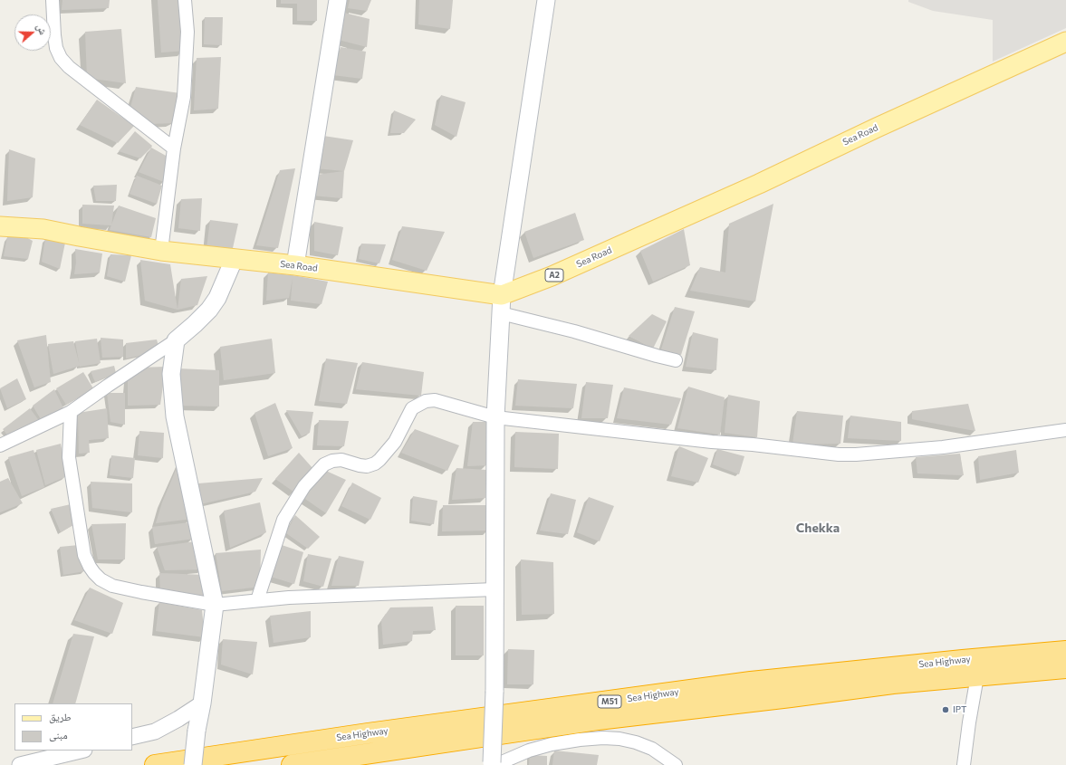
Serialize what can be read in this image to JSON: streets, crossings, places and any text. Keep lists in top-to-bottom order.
{
  "streets": {
    "highway": ["Sea Highway", "M51"],
    "main road": ["Sea Road", "A2"]
  },
  "districts": ["Chekka"],
  "places": ["IPT"],
  "legend": ["طريق", "مبنى"],
  "north": "right"
}
